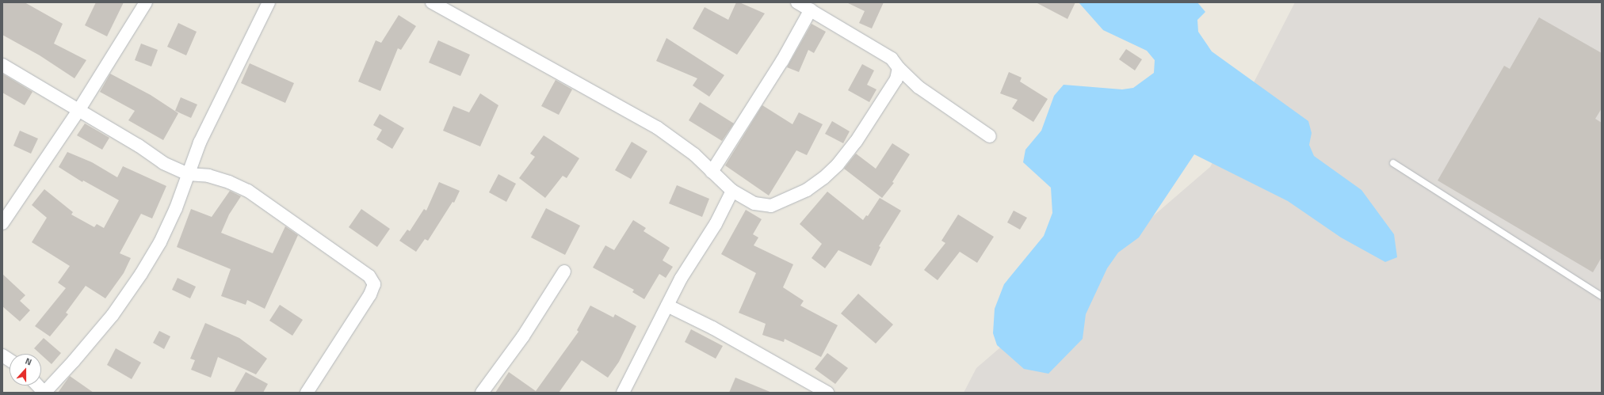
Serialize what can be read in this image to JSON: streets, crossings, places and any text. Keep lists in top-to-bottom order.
{
  "north": "top"
}
